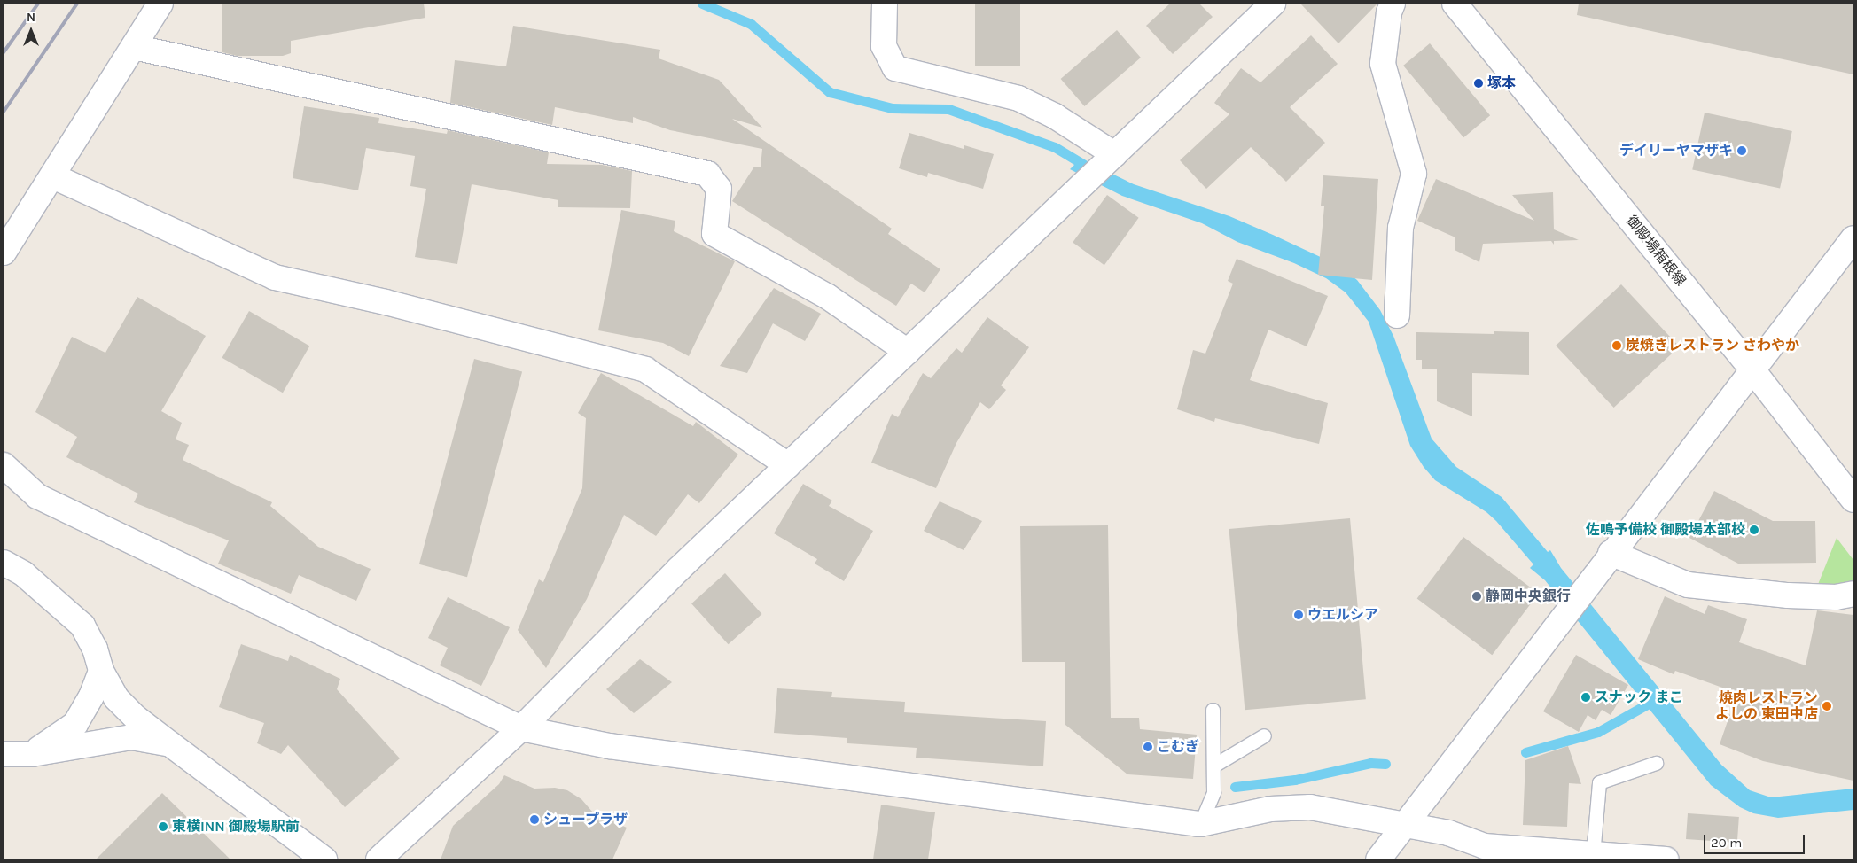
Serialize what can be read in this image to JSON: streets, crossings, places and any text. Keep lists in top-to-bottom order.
{
  "streets": {
    "street": ["御殿場箱根線"]
  },
  "places": [
    "塚本",
    "デイリーヤマザキ",
    "炭焼きレストラン さわやか",
    "佐鳴予備校 御殿場本部校",
    "静岡中央銀行",
    "ウエルシア",
    "スナック まこ",
    "焼肉レストラン よしの 東田中店",
    "こむぎ",
    "シュープラザ",
    "東横INN 御殿場駅前"
  ],
  "scale_bar": "20 m",
  "north": "top"
}
